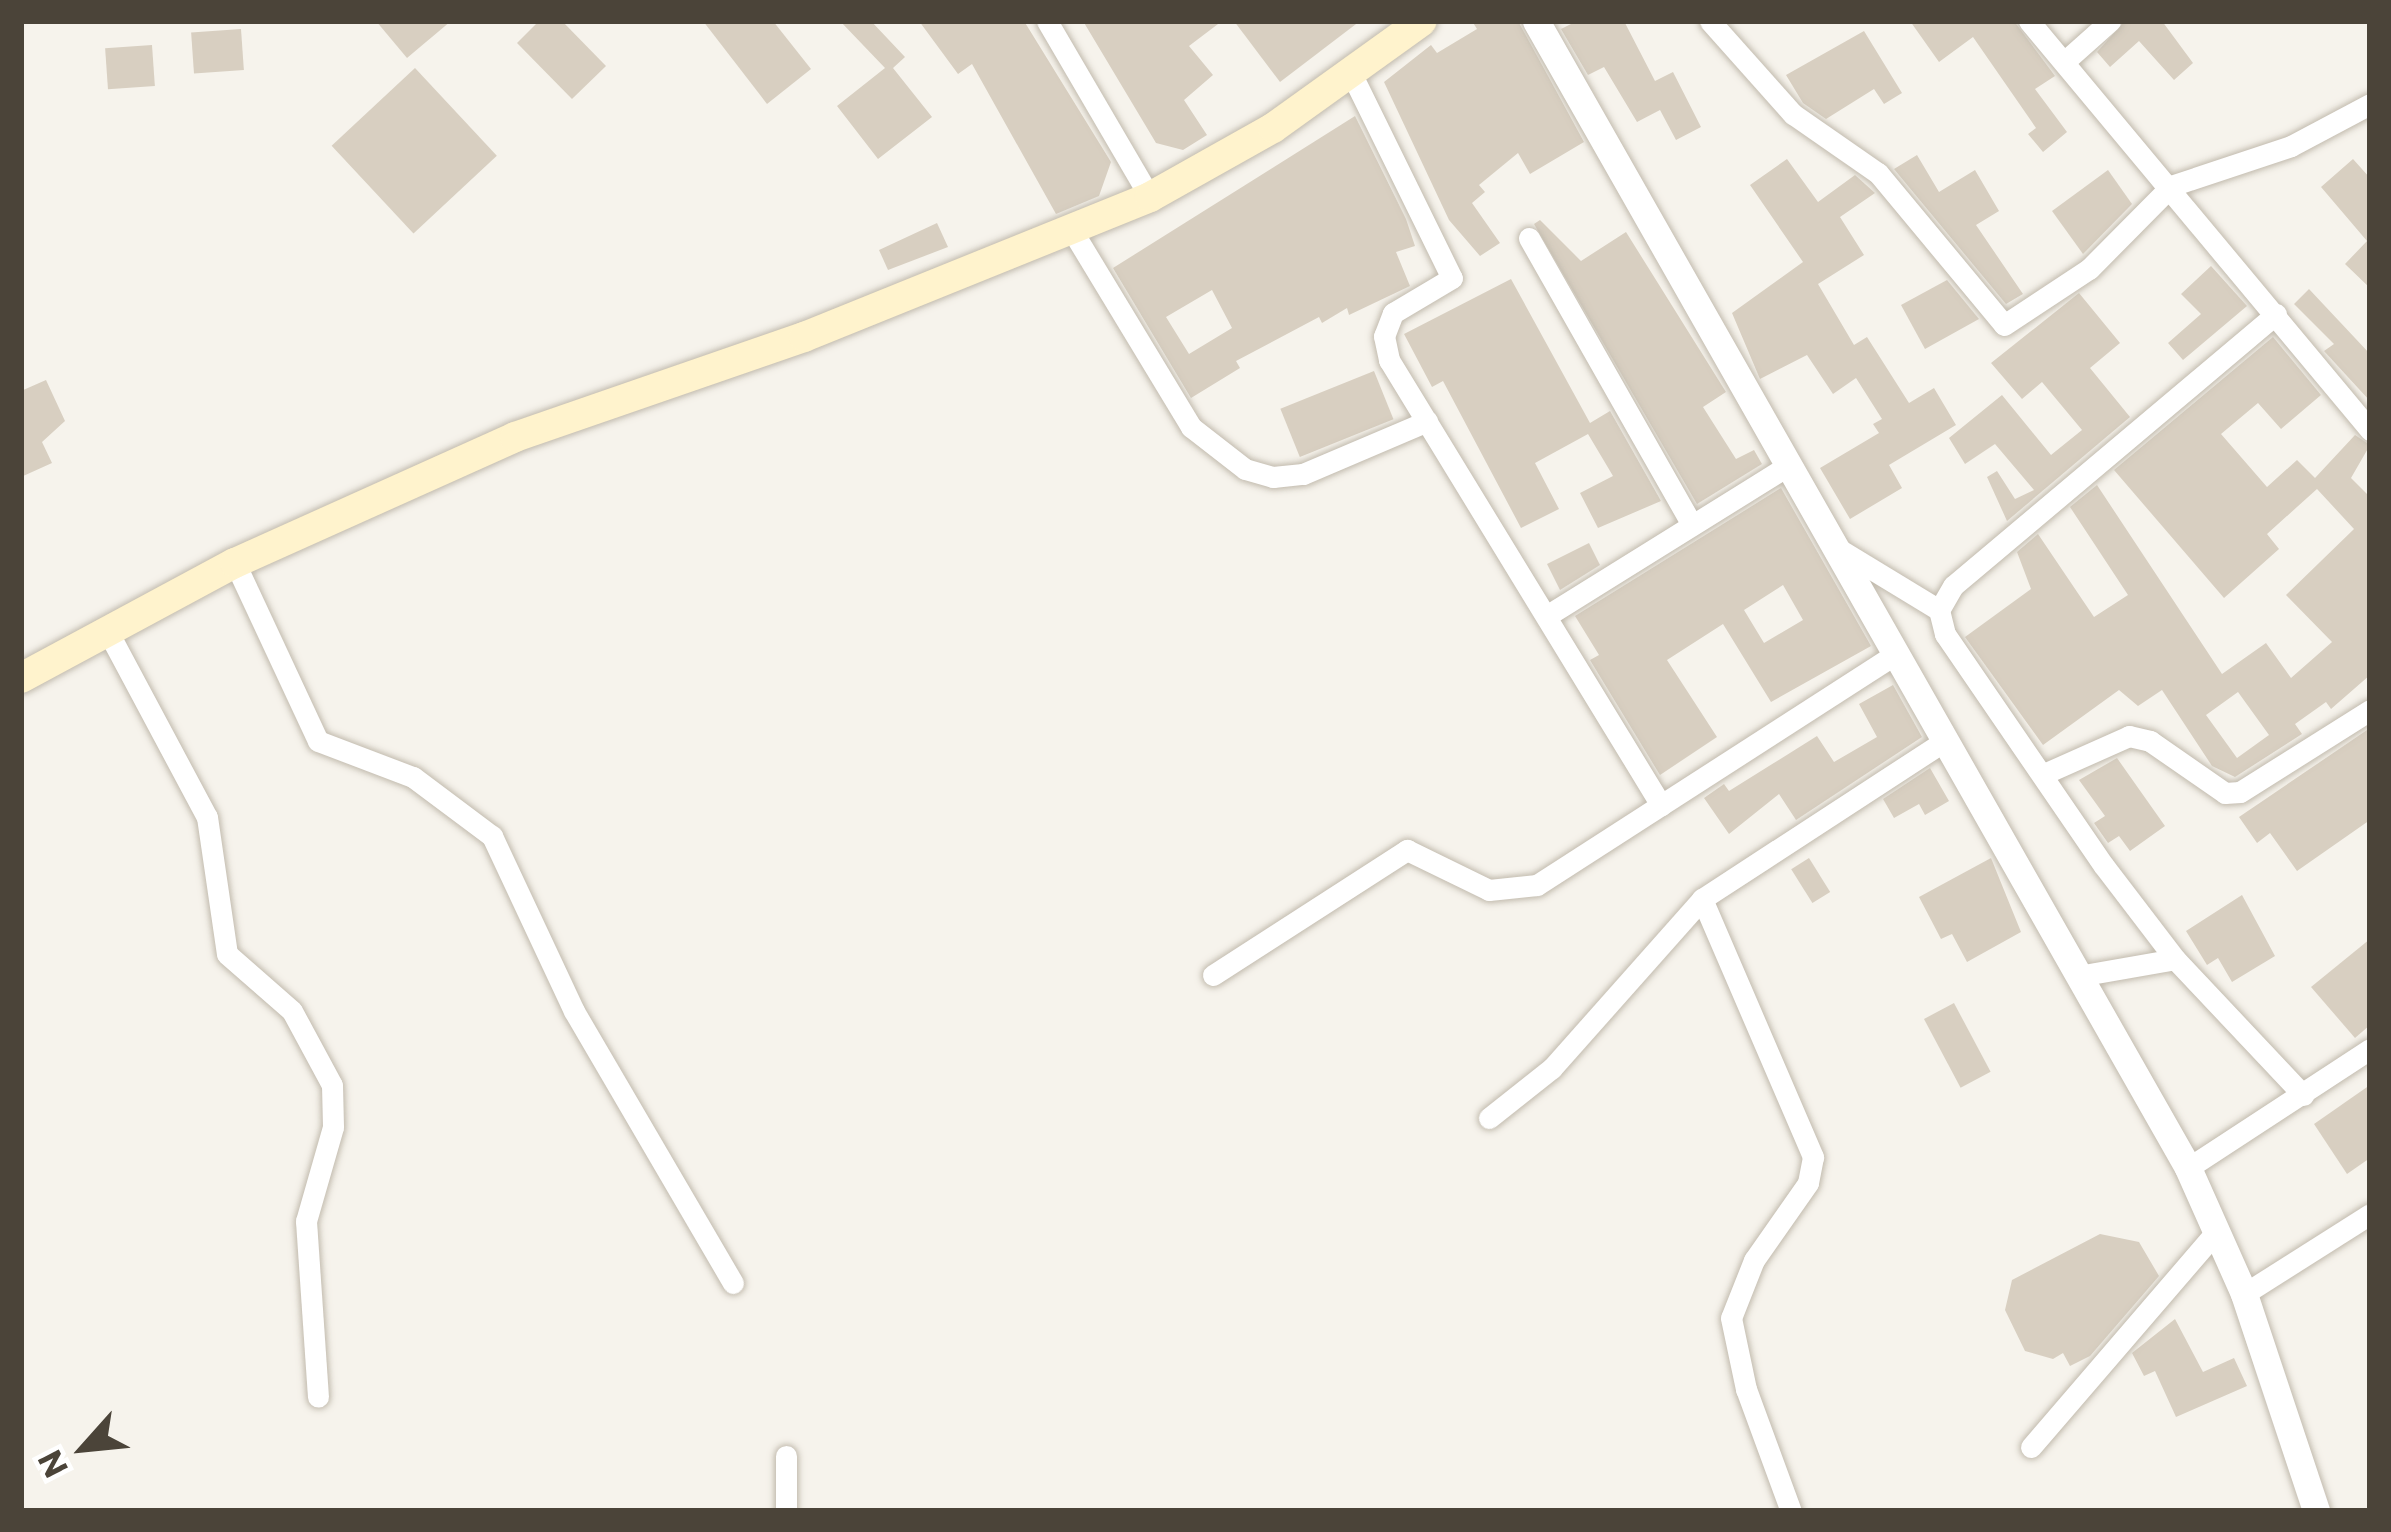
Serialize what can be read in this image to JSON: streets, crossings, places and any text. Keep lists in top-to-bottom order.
{
  "north": "bottom left"
}
